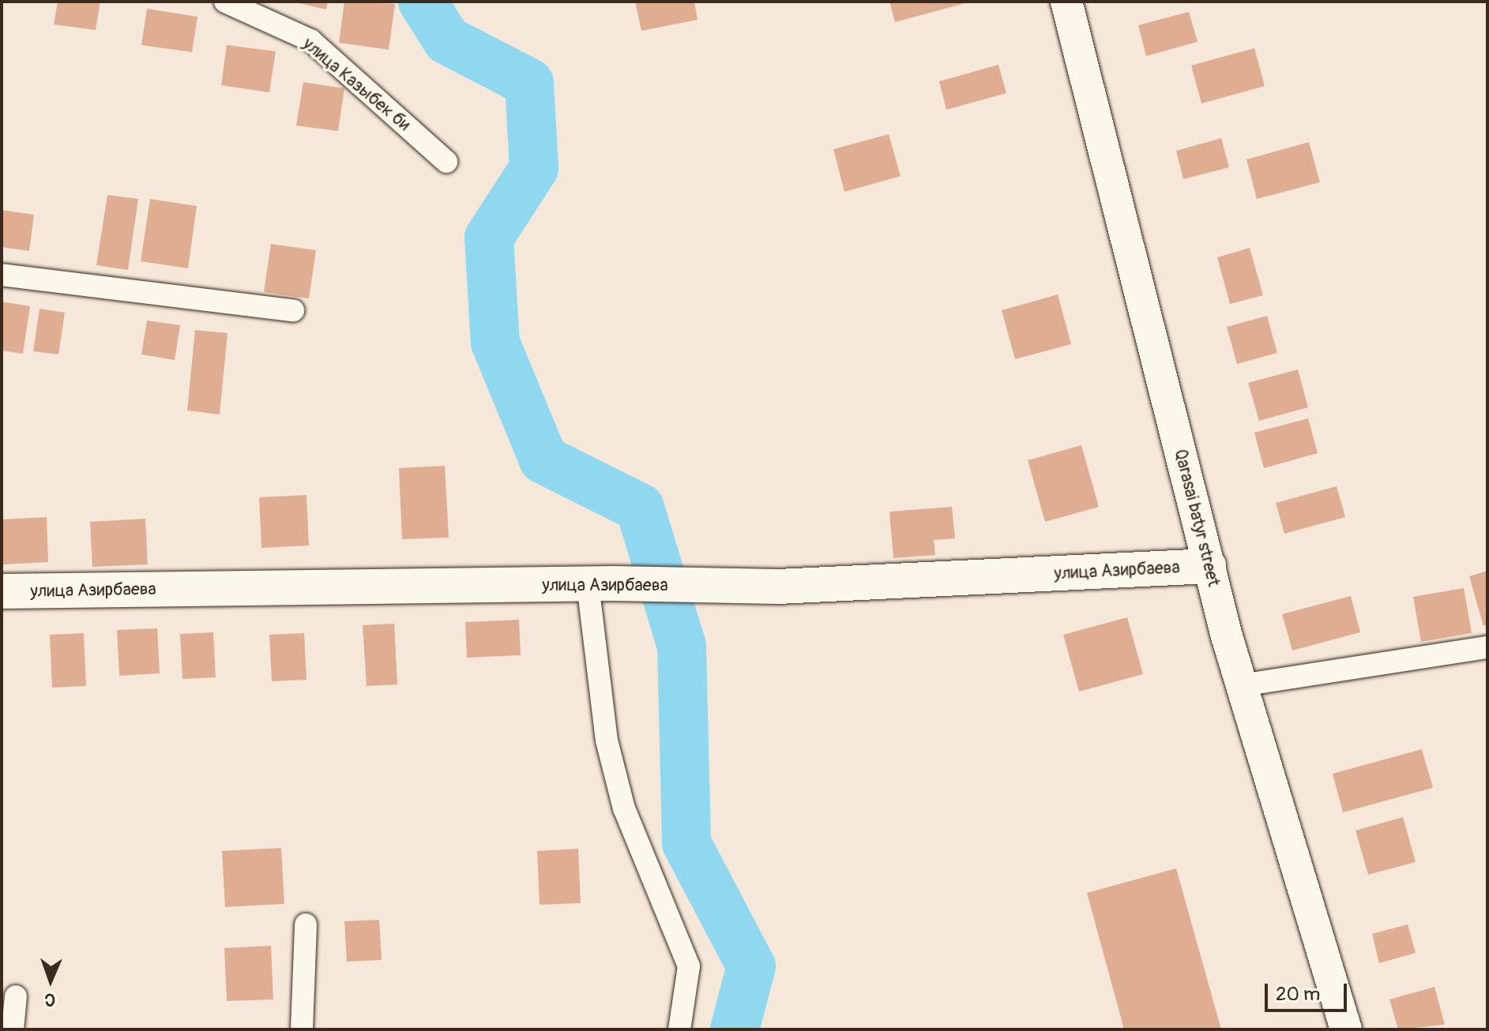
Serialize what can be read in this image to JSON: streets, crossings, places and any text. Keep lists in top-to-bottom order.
{
  "streets": {
    "main road": ["Qarasai batyr street", "улица Азирбаева"],
    "street": ["улица Казыбек би"]
  },
  "crossings": [
    ["Qarasai batyr street", "улица Азирбаева"]
  ],
  "scale_bar": "20 m",
  "north": "bottom"
}
